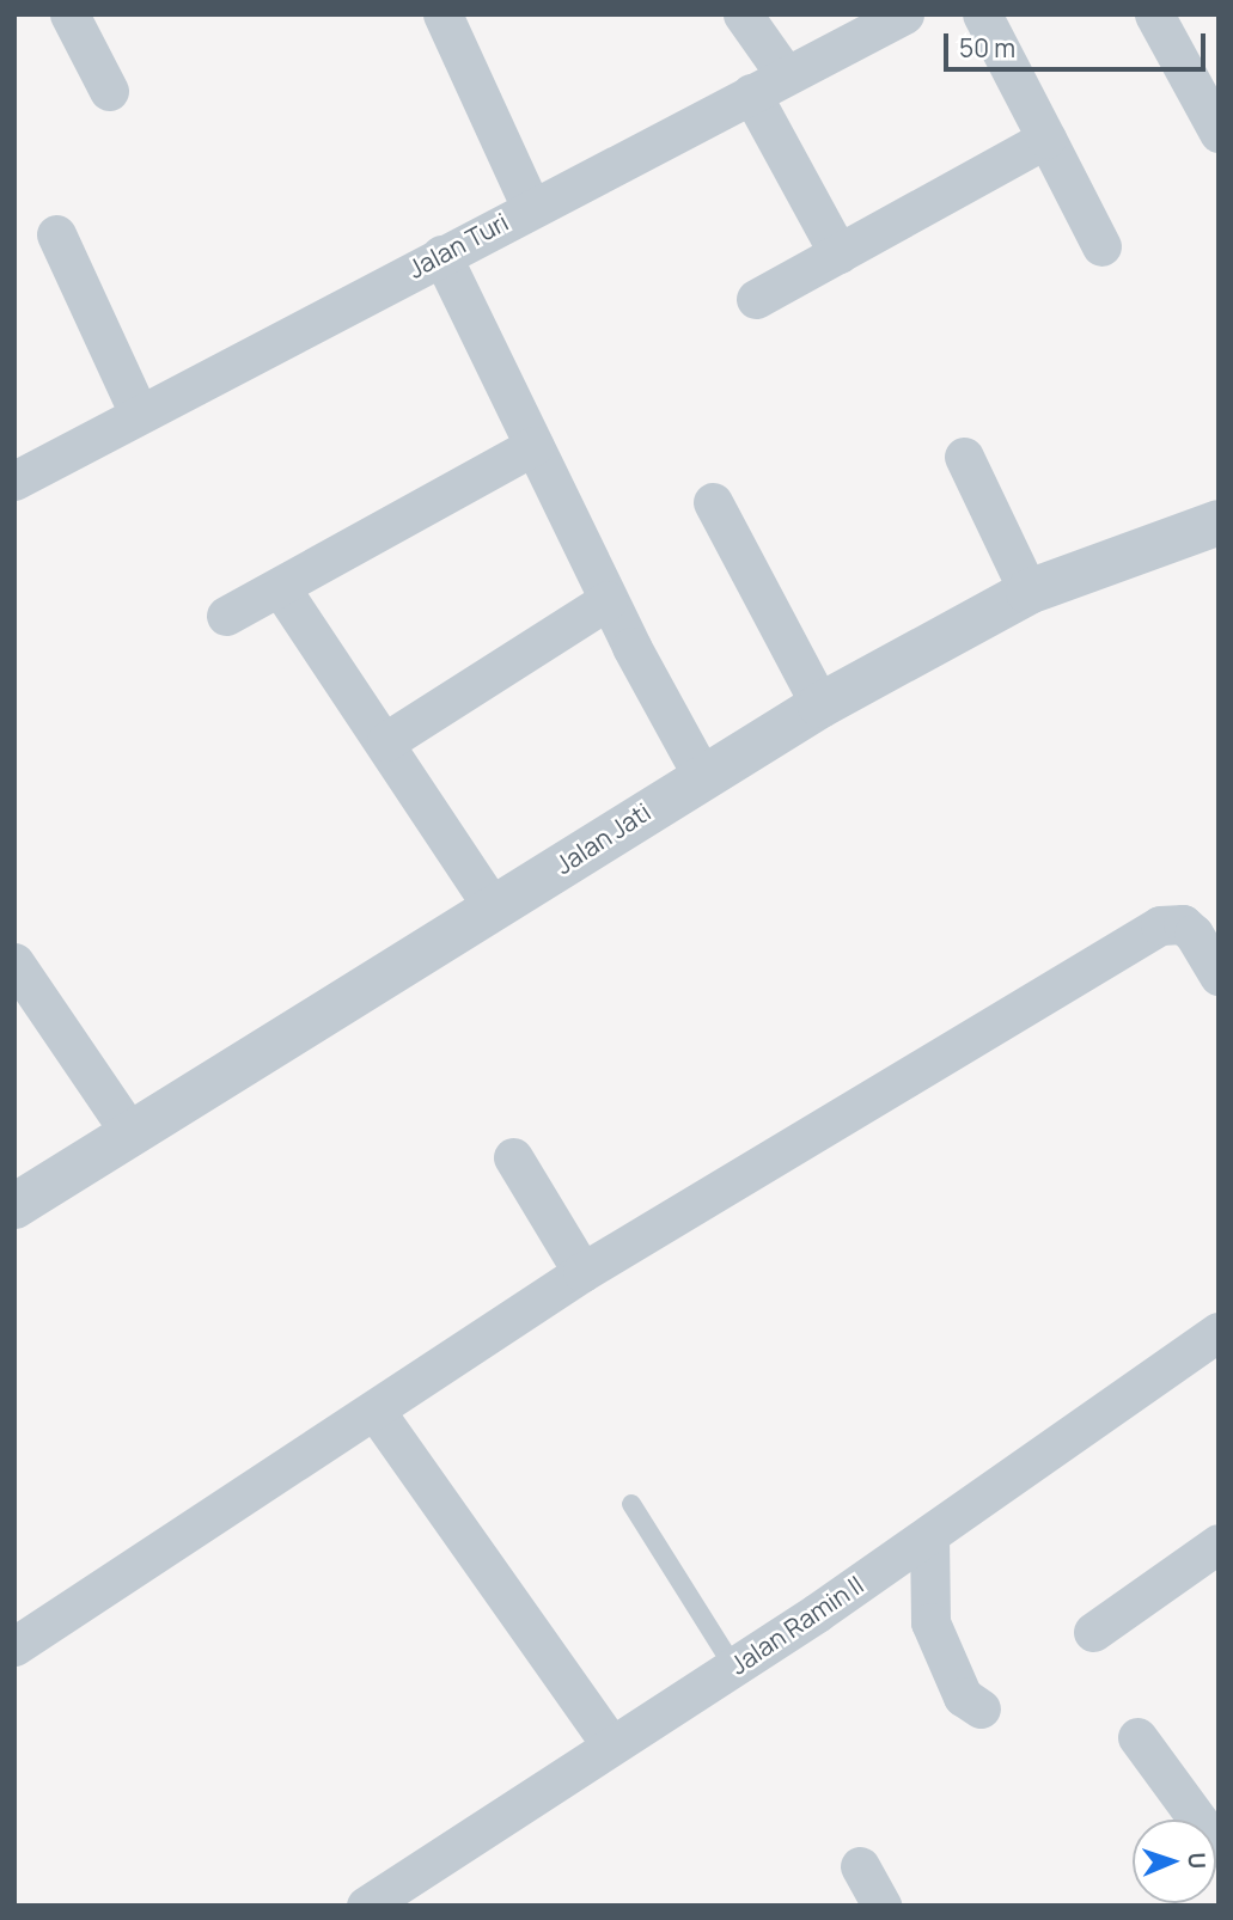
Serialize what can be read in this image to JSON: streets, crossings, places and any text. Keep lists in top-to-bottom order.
{
  "streets": {
    "street": ["Jalan Turi", "Jalan Jati", "Jalan Ramin II"]
  },
  "scale_bar": "50 m",
  "north": "right"
}
